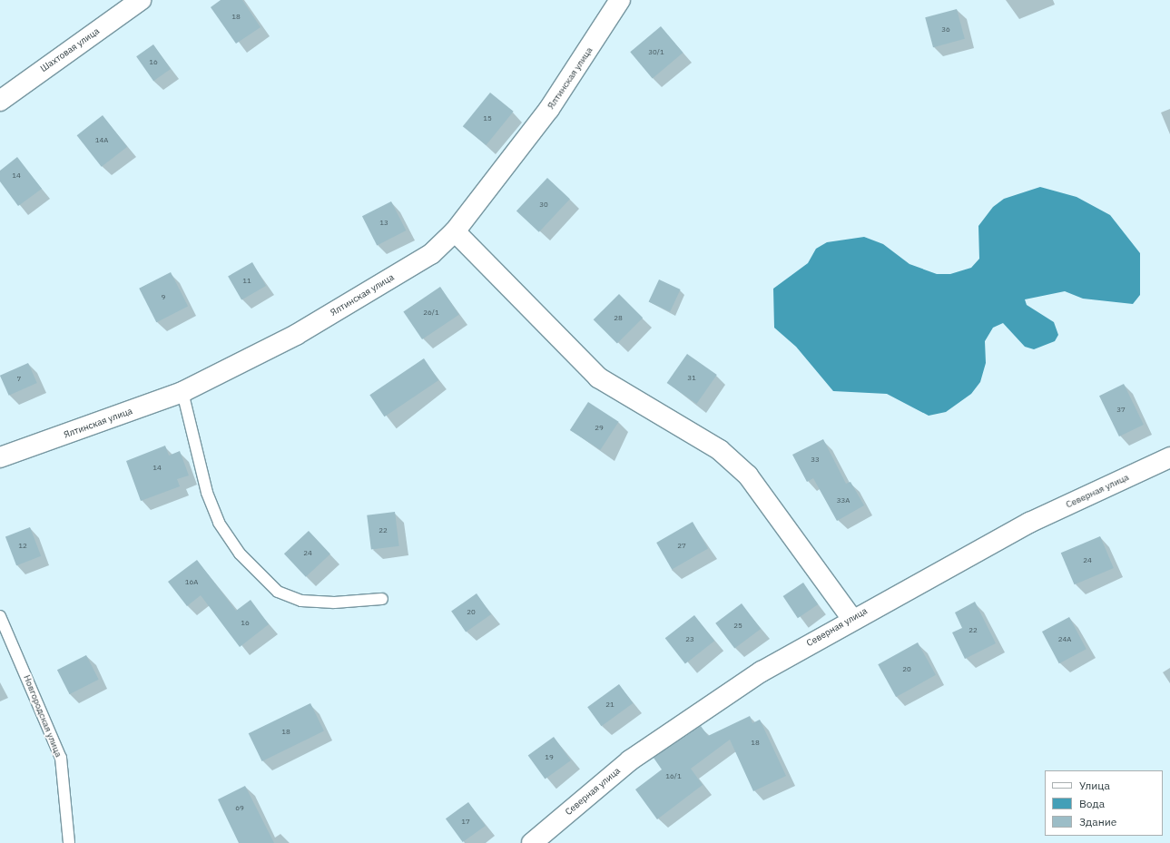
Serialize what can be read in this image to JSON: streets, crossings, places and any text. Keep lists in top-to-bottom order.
{
  "streets": {
    "street": ["Шахтовая улица", "Ялтинская улица", "Северная улица"],
    "lane": ["Новгородская улица"]
  },
  "house_numbers": [
    "18",
    "36",
    "30/1",
    "16",
    "15",
    "14А",
    "14",
    "30",
    "13",
    "11",
    "9",
    "26/1",
    "28",
    "31",
    "7",
    "37",
    "29",
    "33",
    "14",
    "33А",
    "22",
    "12",
    "27",
    "24",
    "24",
    "16А",
    "20",
    "16",
    "25",
    "22",
    "23",
    "24А",
    "20",
    "21",
    "18",
    "18",
    "19",
    "16/1",
    "69",
    "17"
  ],
  "legend": ["Улица", "Вода", "Здание"]
}
